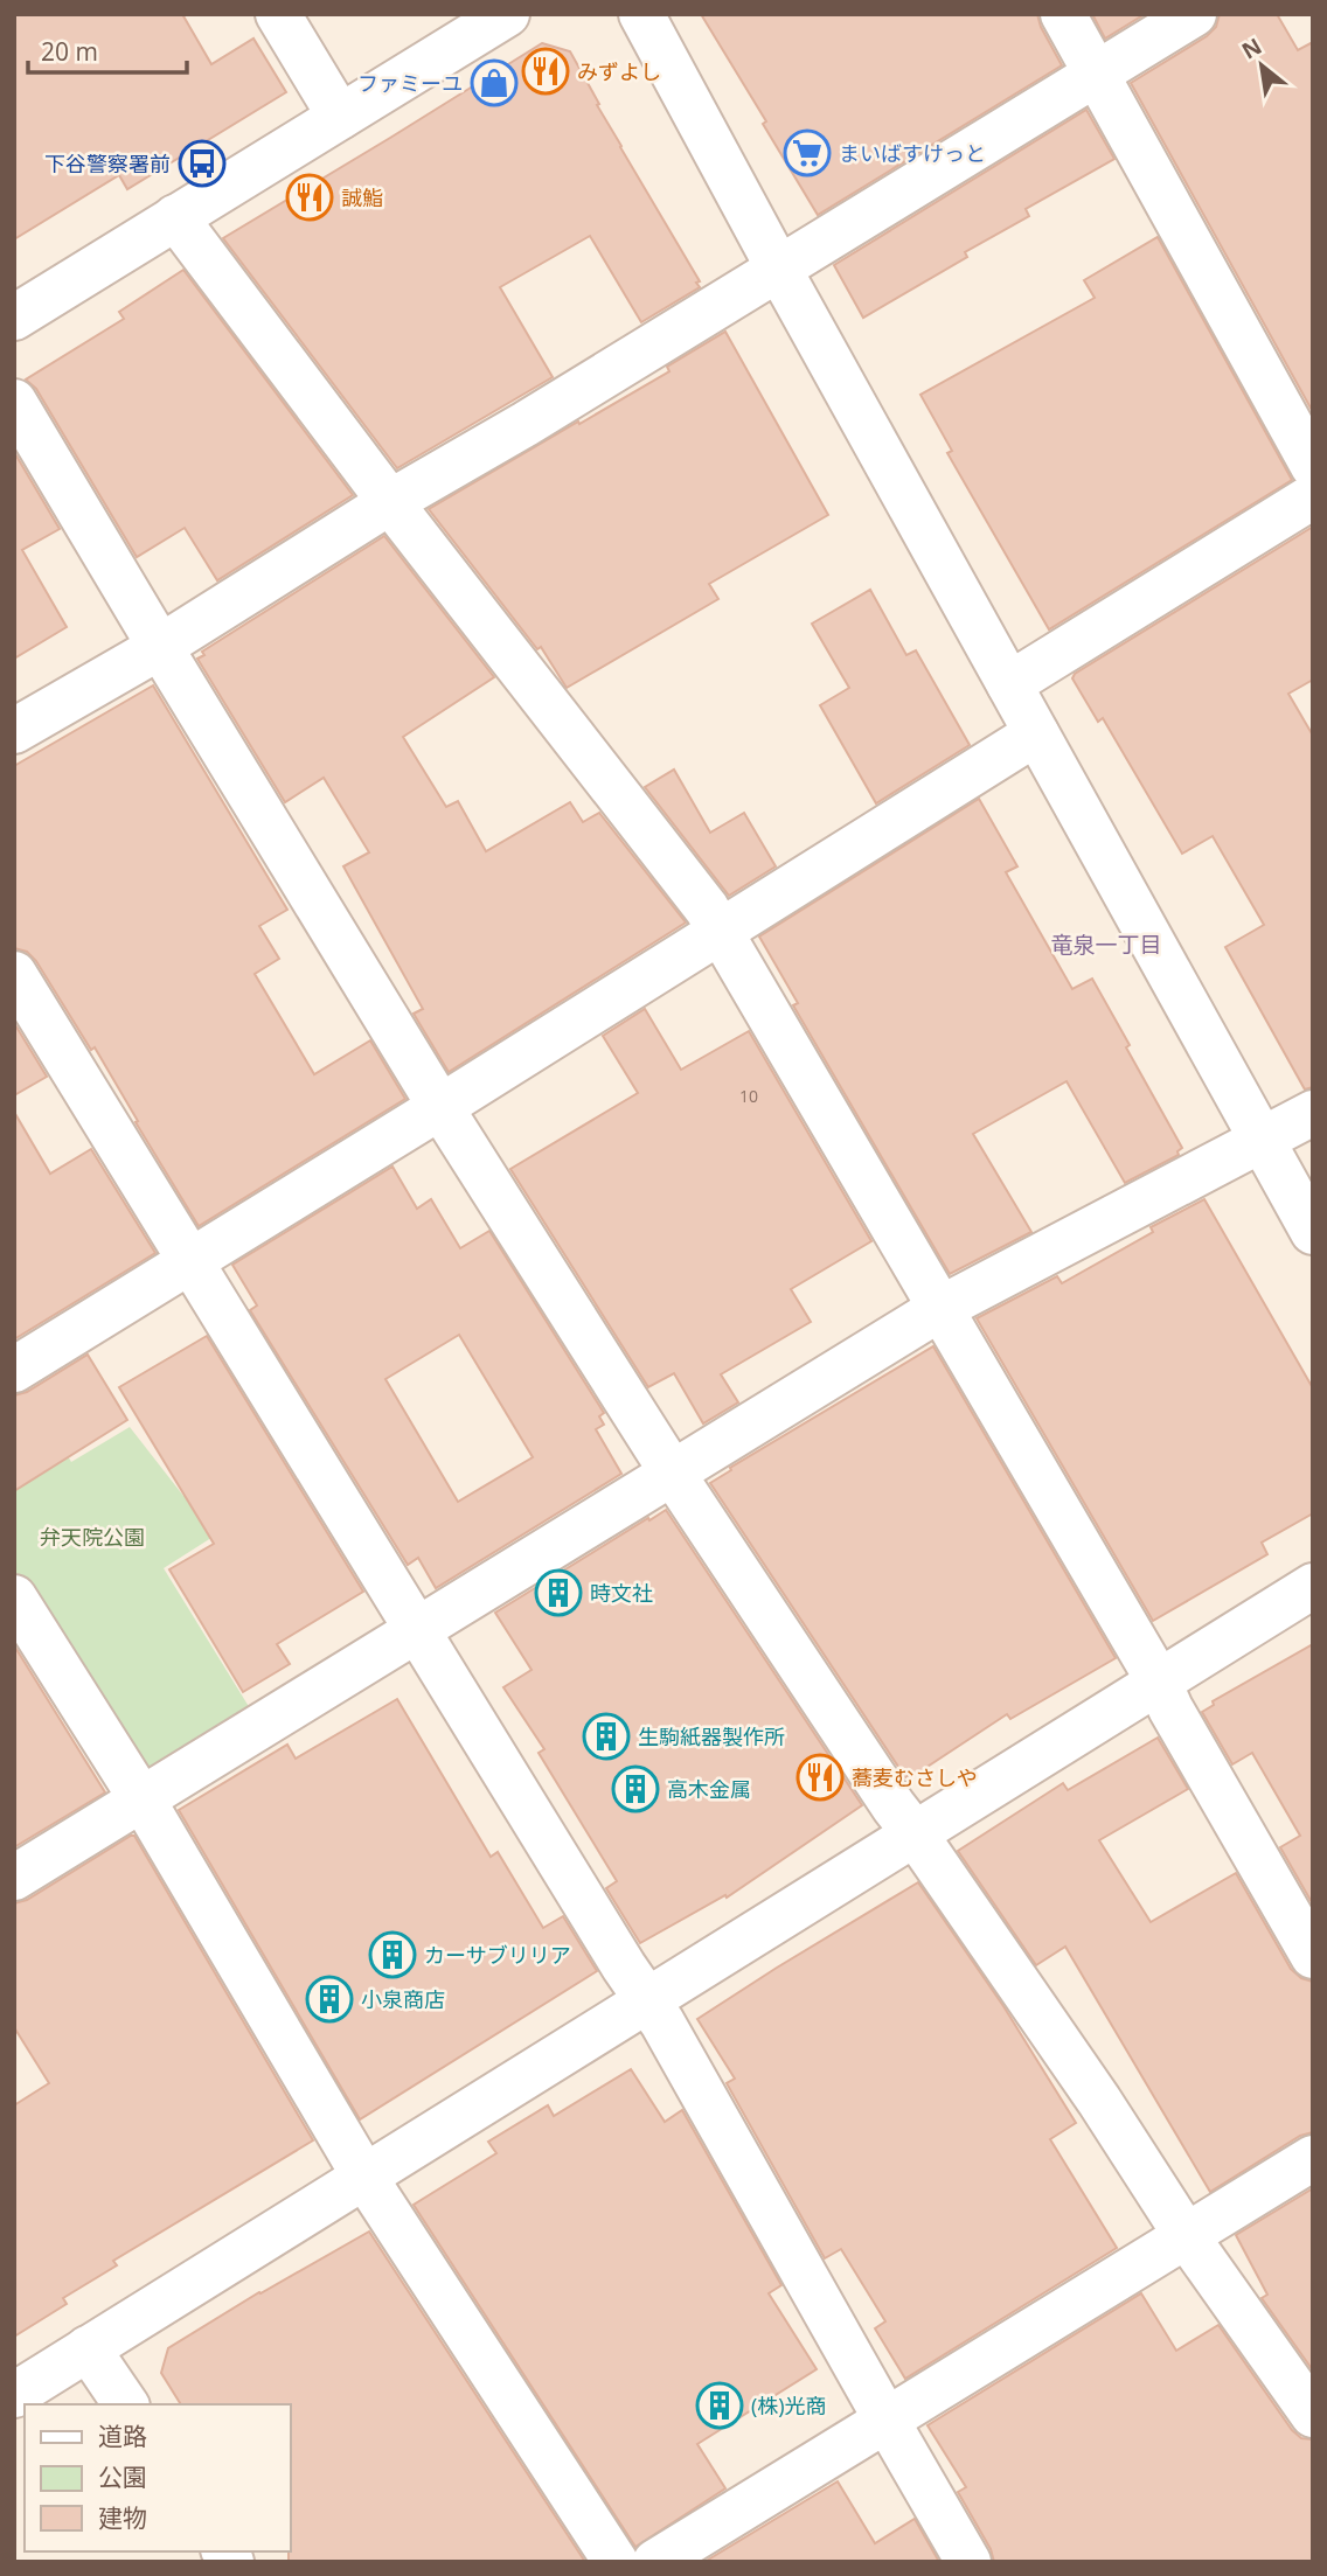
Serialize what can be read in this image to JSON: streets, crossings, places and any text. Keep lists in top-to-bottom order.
{
  "districts": ["竜泉一丁目"],
  "parks": ["弁天院公園"],
  "places": {
    "restaurant": ["みずよし", "誠鮨", "蕎麦むさしや"],
    "shop": ["ファミーユ"],
    "supermarket": ["まいばすけっと"],
    "bus stop": ["下谷警察署前"],
    "building": [
      "時文社",
      "生駒紙器製作所",
      "高木金属",
      "カーサブリリア",
      "小泉商店",
      "(株)光商"
    ]
  },
  "house_numbers": ["10"],
  "legend": ["道路", "公園", "建物"],
  "scale_bar": "20 m",
  "north": "top left"
}
